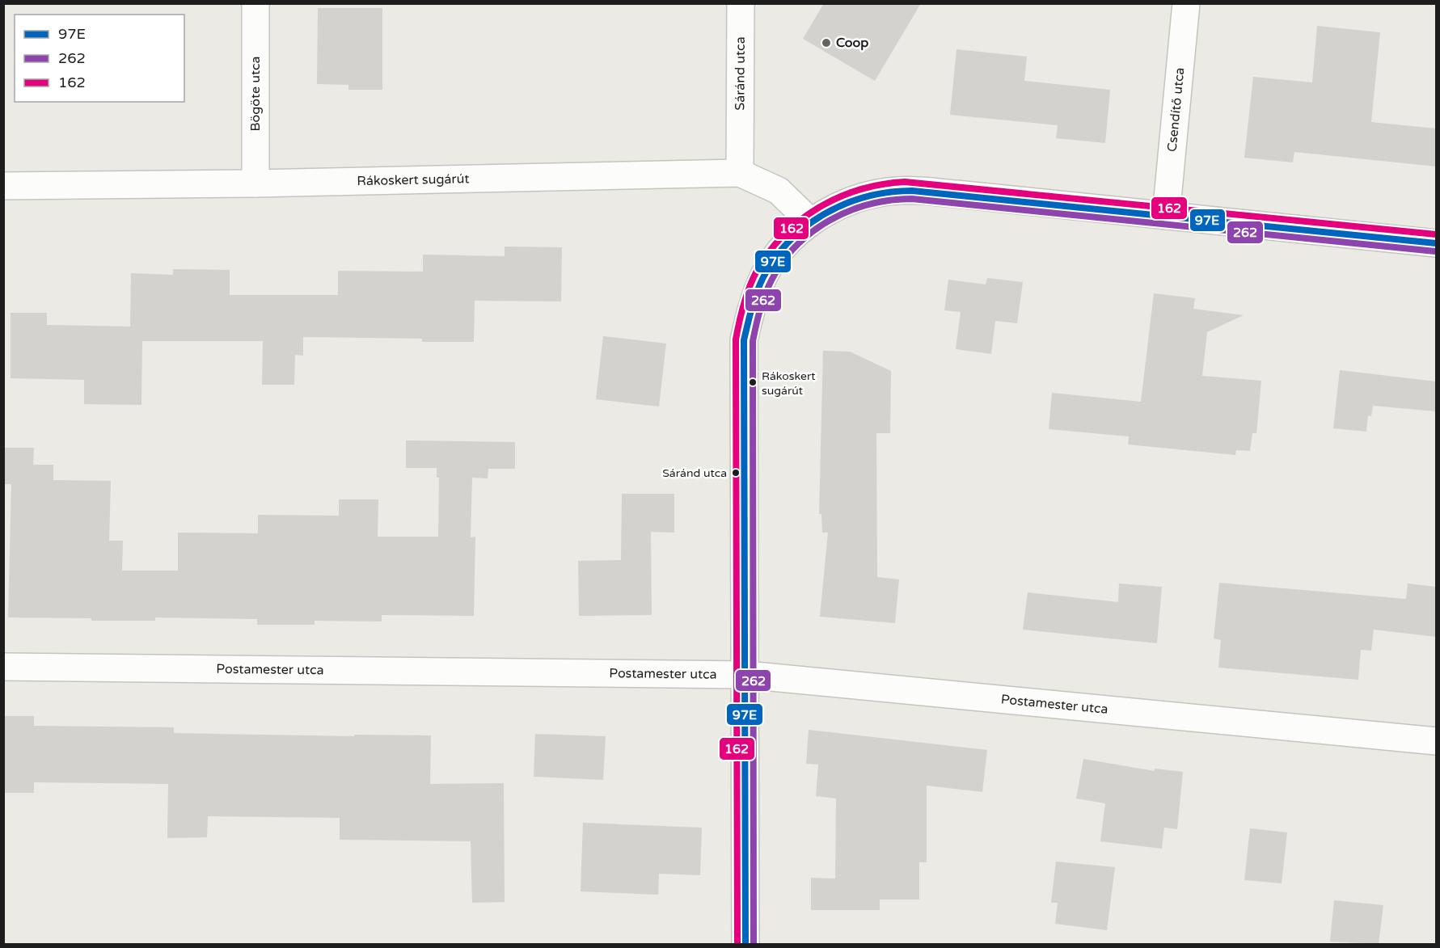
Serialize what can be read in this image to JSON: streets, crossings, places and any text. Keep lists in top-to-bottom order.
{
  "streets": {
    "street": [
      "Sáránd utca",
      "Bögöte utca",
      "Csendítő utca",
      "Rákoskert sugárút",
      "Postamester utca"
    ]
  },
  "crossings": [
    ["Sáránd utca", "Rákoskert sugárút"],
    ["Bögöte utca", "Rákoskert sugárút"]
  ],
  "places": ["Coop", "Rákoskert sugárút", "Sáránd utca"],
  "lines": ["transit line 162", "transit line 97E", "transit line 262"],
  "legend": ["97E", "262", "162"]
}
